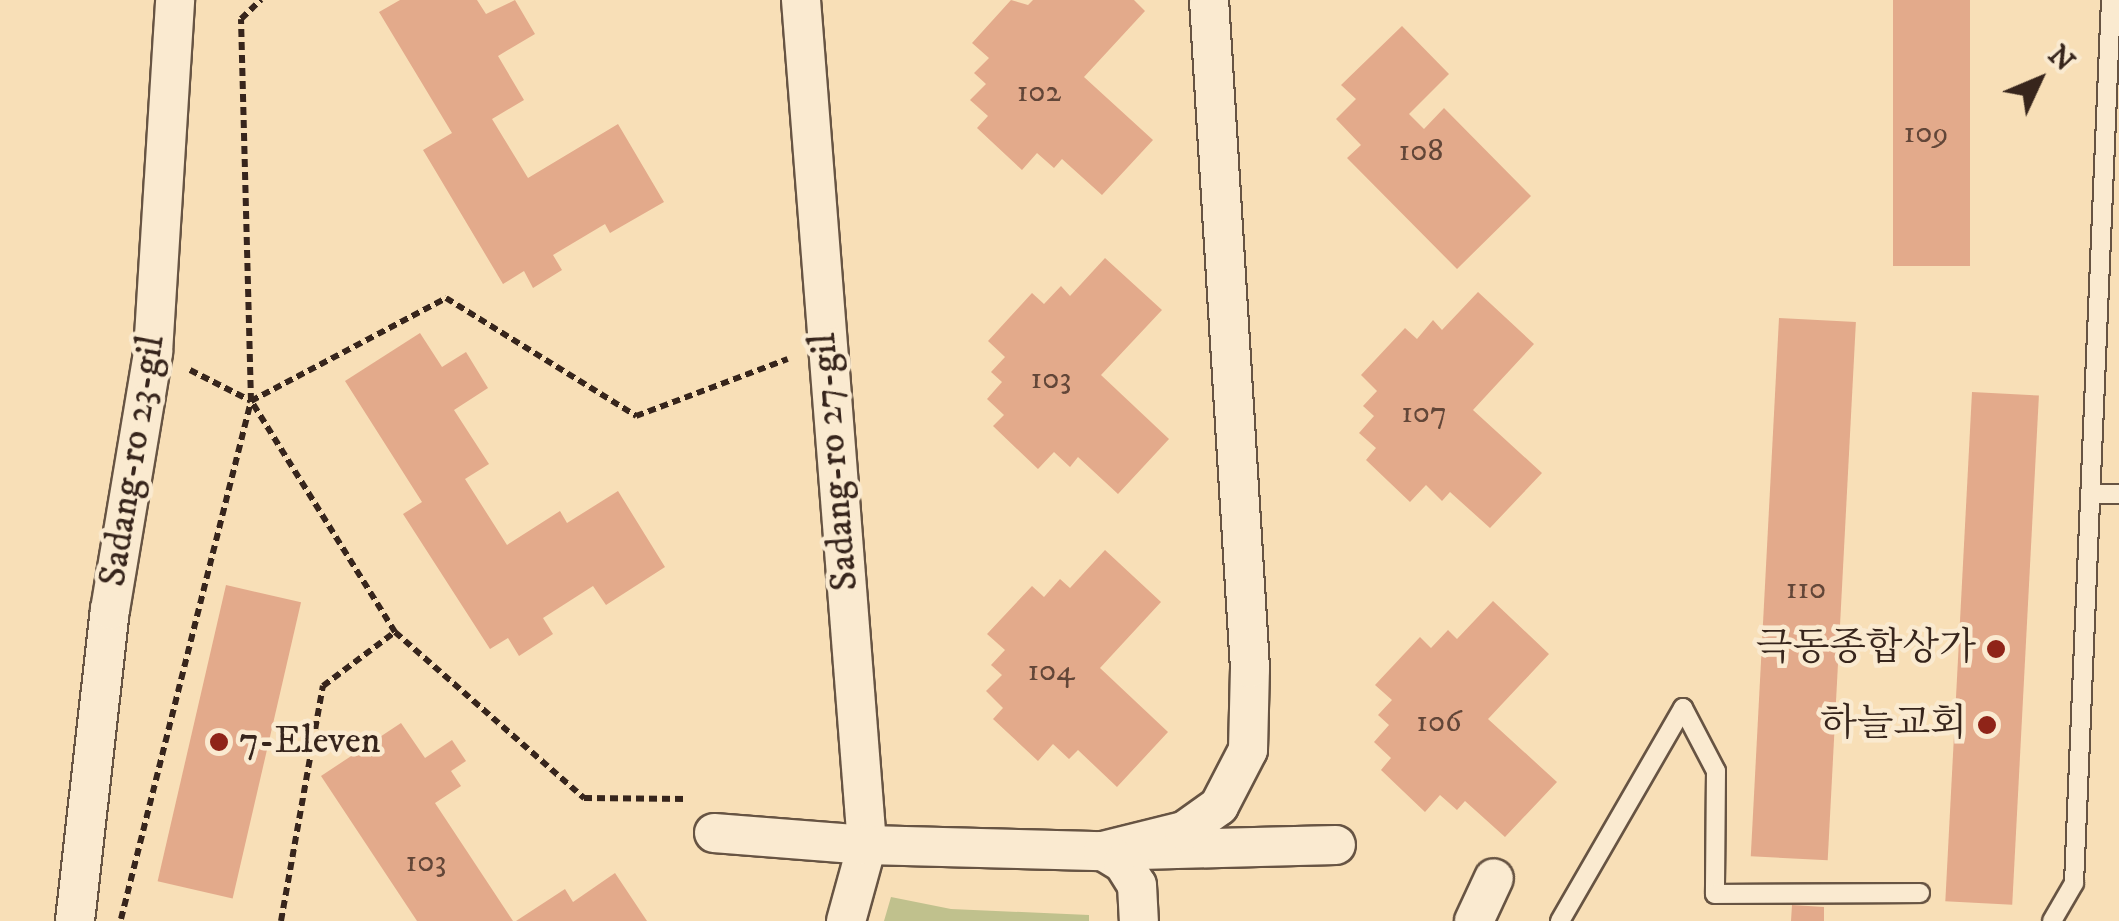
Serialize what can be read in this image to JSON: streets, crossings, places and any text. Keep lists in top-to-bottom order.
{
  "streets": {
    "street": ["Sadang-ro 23-gil", "Sadang-ro 27-gil"]
  },
  "places": ["극동종합상가", "하늘교회", "7-Eleven"],
  "house_numbers": [
    "102",
    "109",
    "108",
    "103",
    "107",
    "110",
    "104",
    "106",
    "103"
  ],
  "north": "top right"
}
